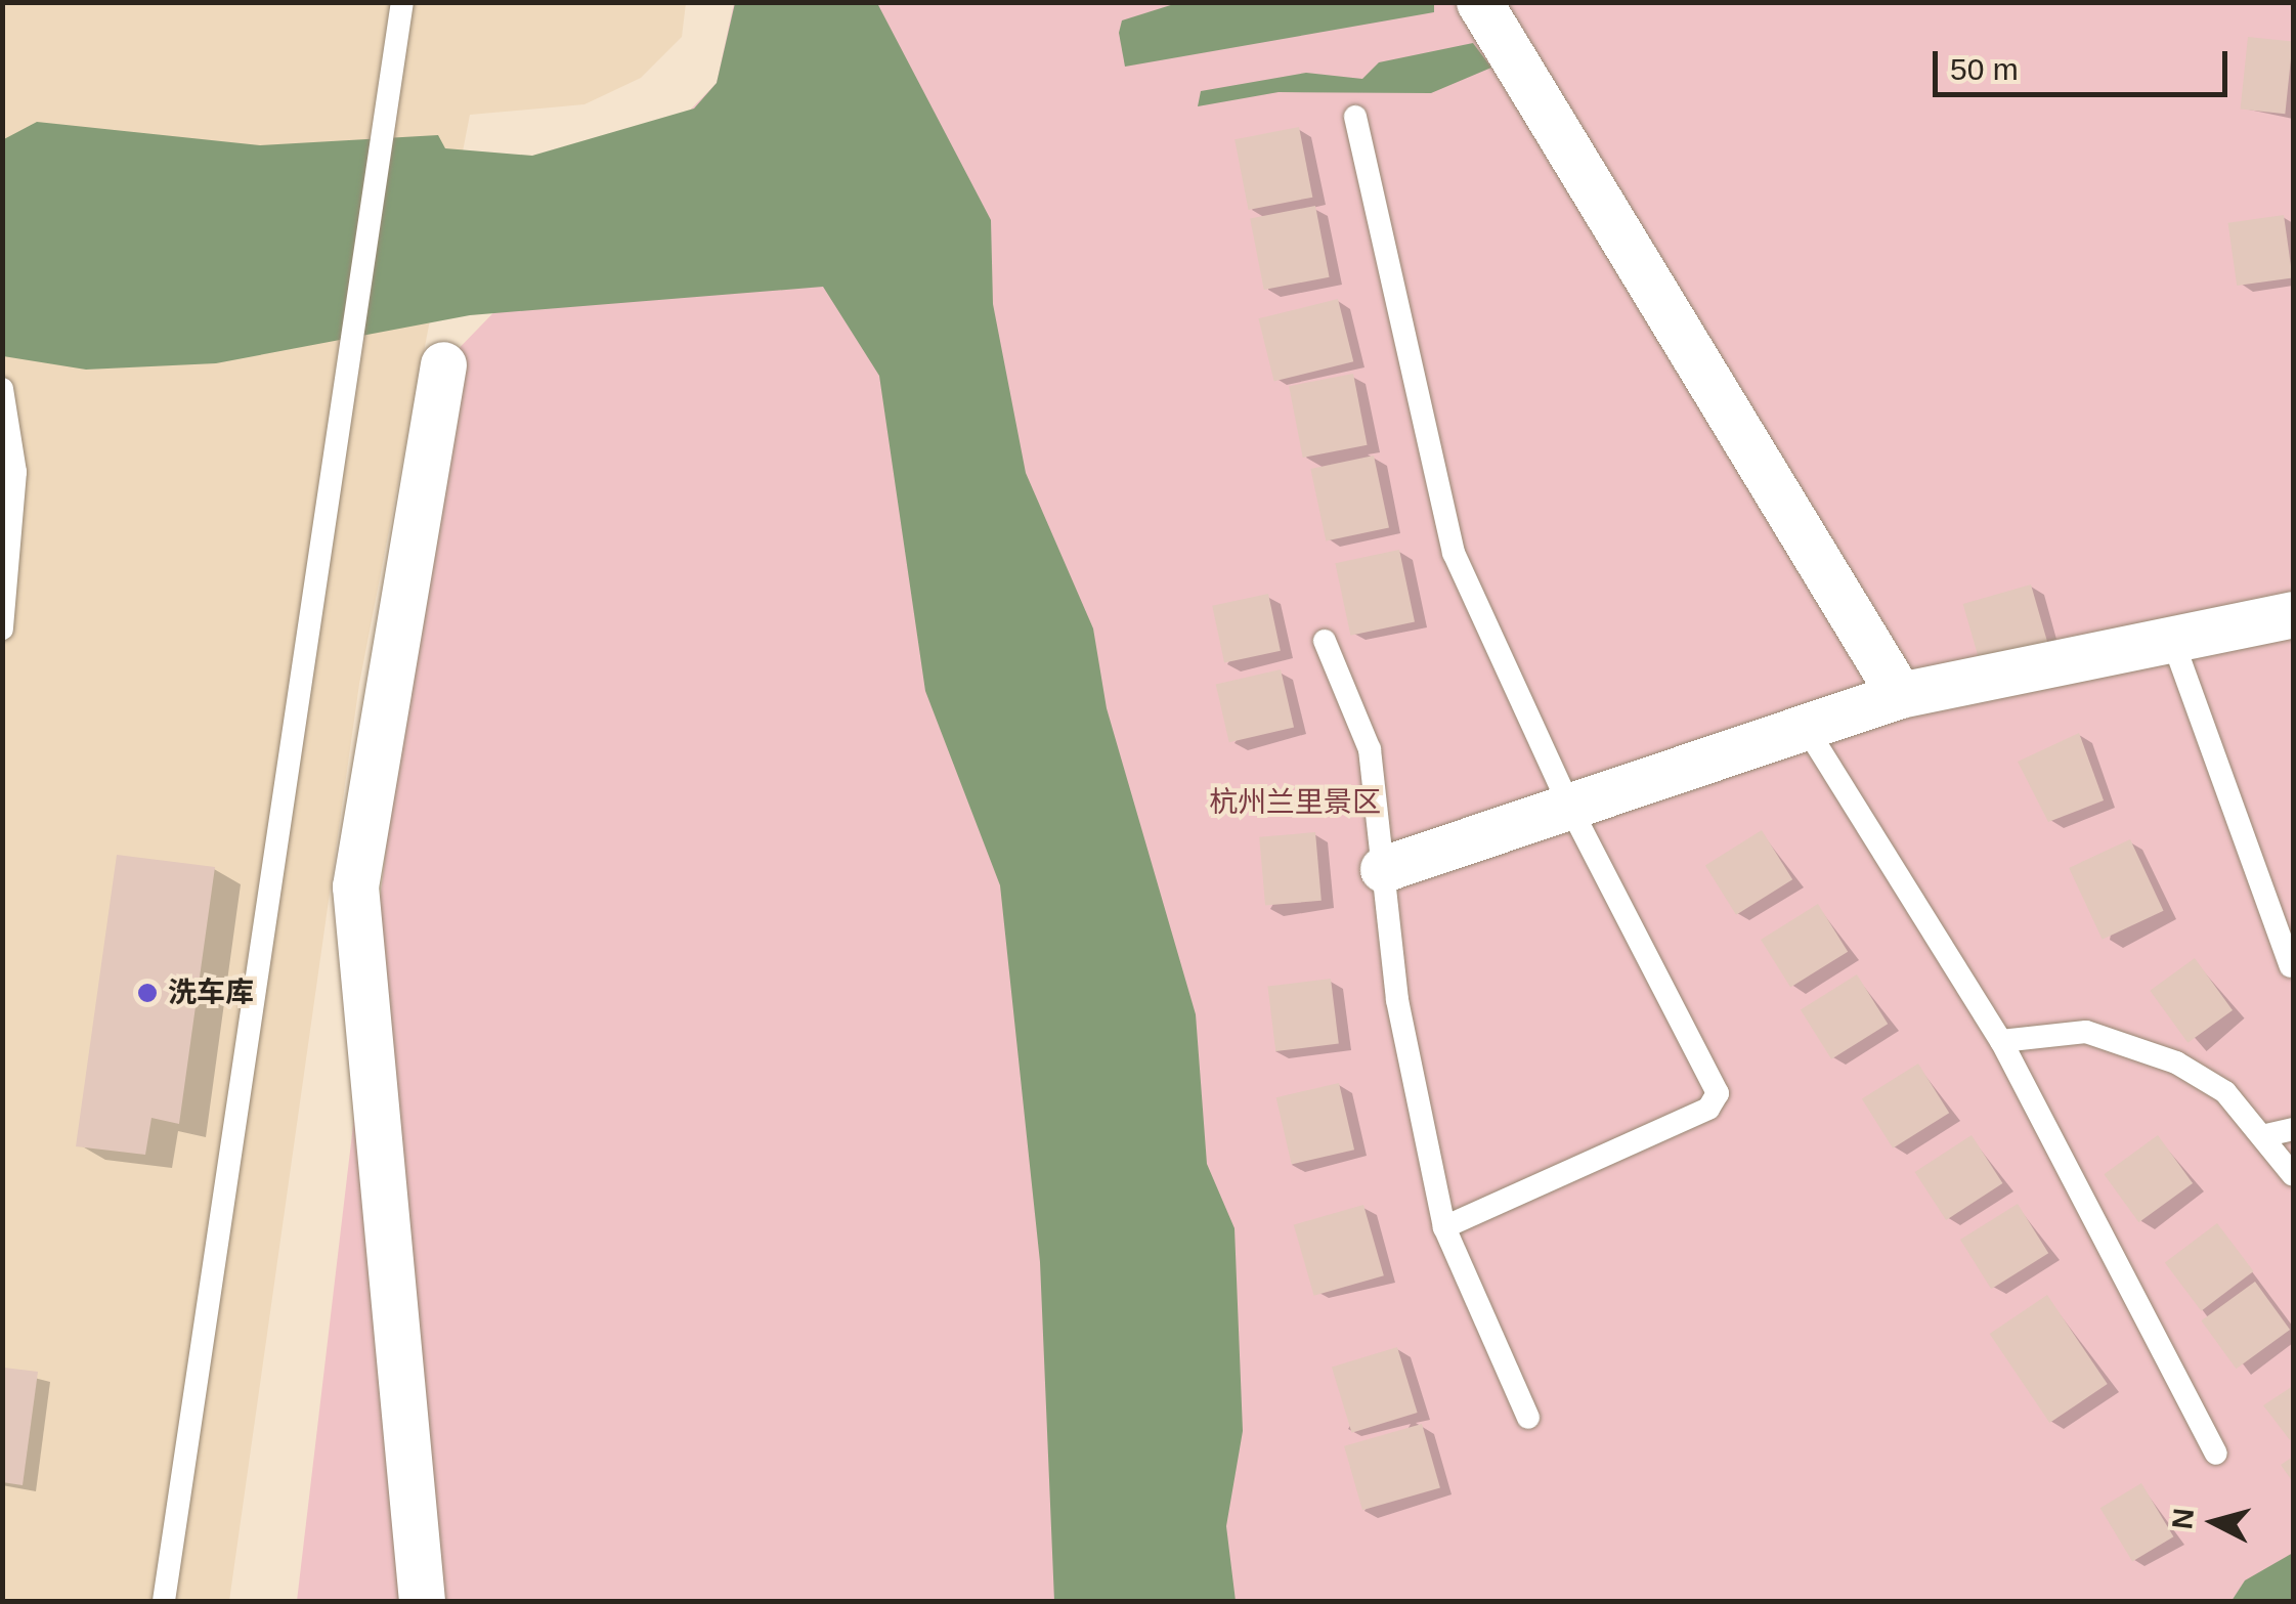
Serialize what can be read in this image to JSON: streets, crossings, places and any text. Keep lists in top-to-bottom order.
{
  "parks": ["杭州兰里景区"],
  "places": ["洗车库"],
  "scale_bar": "50 m",
  "north": "left"
}
